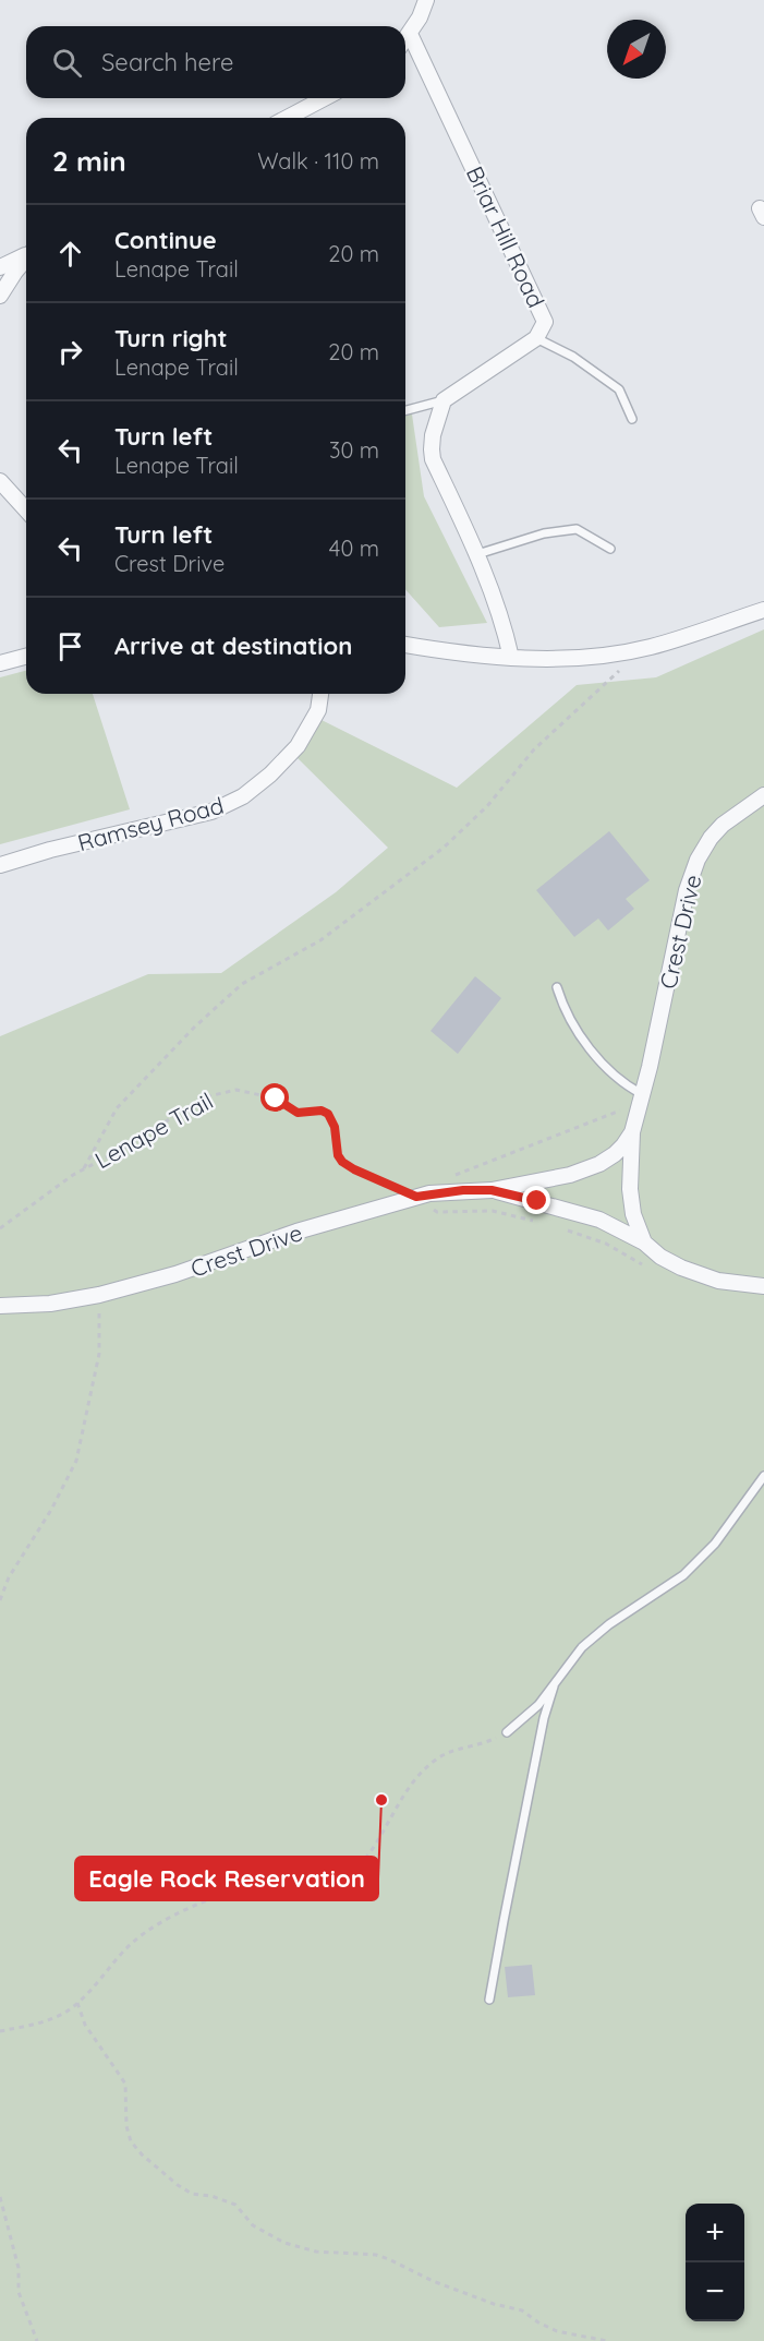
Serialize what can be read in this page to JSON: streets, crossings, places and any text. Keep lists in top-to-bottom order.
{
  "streets": {
    "street": ["Briar Hill Road", "Ramsey Road", "Crest Drive"],
    "path": ["Lenape Trail"]
  },
  "crossings": [
    ["Crest Drive", "Lenape Trail"]
  ],
  "places": ["Eagle Rock Reservation"],
  "north": "bottom left",
  "page": {
    "search": "Search here",
    "heading": ["2 min", "Walk · 110 m"],
    "list": [
      ["Continue", "Lenape Trail", "20 m"],
      ["Turn right", "Lenape Trail", "20 m"],
      ["Turn left", "Lenape Trail", "30 m"],
      ["Turn left", "Crest Drive", "40 m"],
      "Arrive at destination"
    ],
    "map_buttons": ["+", "−"]
  }
}
